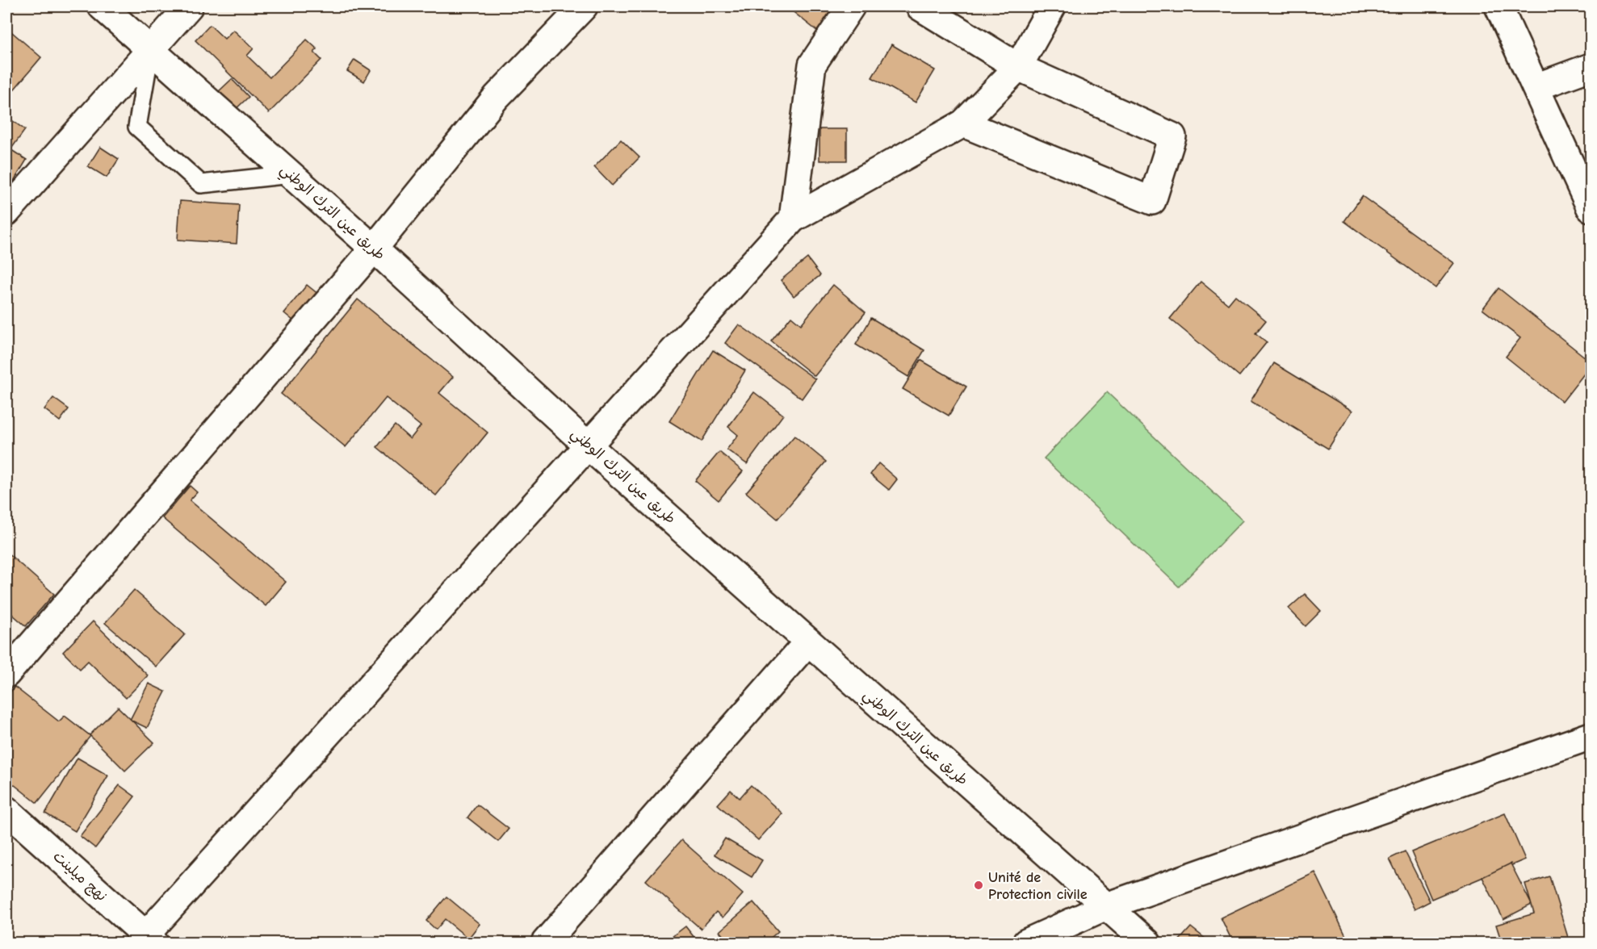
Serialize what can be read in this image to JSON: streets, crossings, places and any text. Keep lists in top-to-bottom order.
{
  "streets": {
    "street": ["طريق عين الترك الوطني", "نهج ميلينت"]
  },
  "places": ["Unité de Protection civile"]
}
